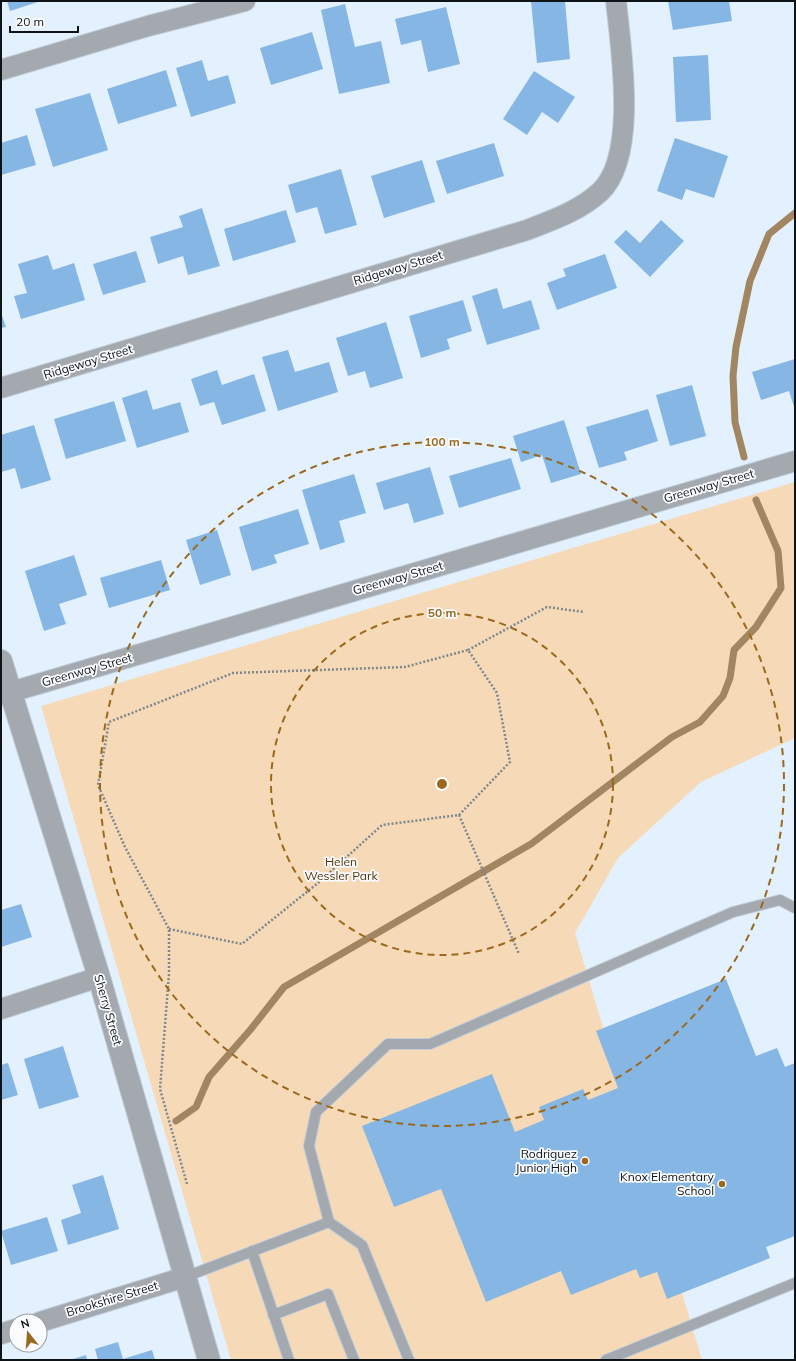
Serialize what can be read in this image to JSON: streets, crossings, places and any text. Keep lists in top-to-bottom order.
{
  "streets": {
    "street": [
      "Ridgeway Street",
      "Greenway Street",
      "Sherry Street",
      "Brookshire Street"
    ]
  },
  "crossings": [
    ["Greenway Street", "Sherry Street"],
    ["Sherry Street", "Brookshire Street"]
  ],
  "parks": ["Helen Wessler Park"],
  "places": ["Rodriguez Junior High", "Knox Elementary School"],
  "scale_bar": "20 m",
  "north": "top",
  "rings": ["100 m", "50 m"]
}
